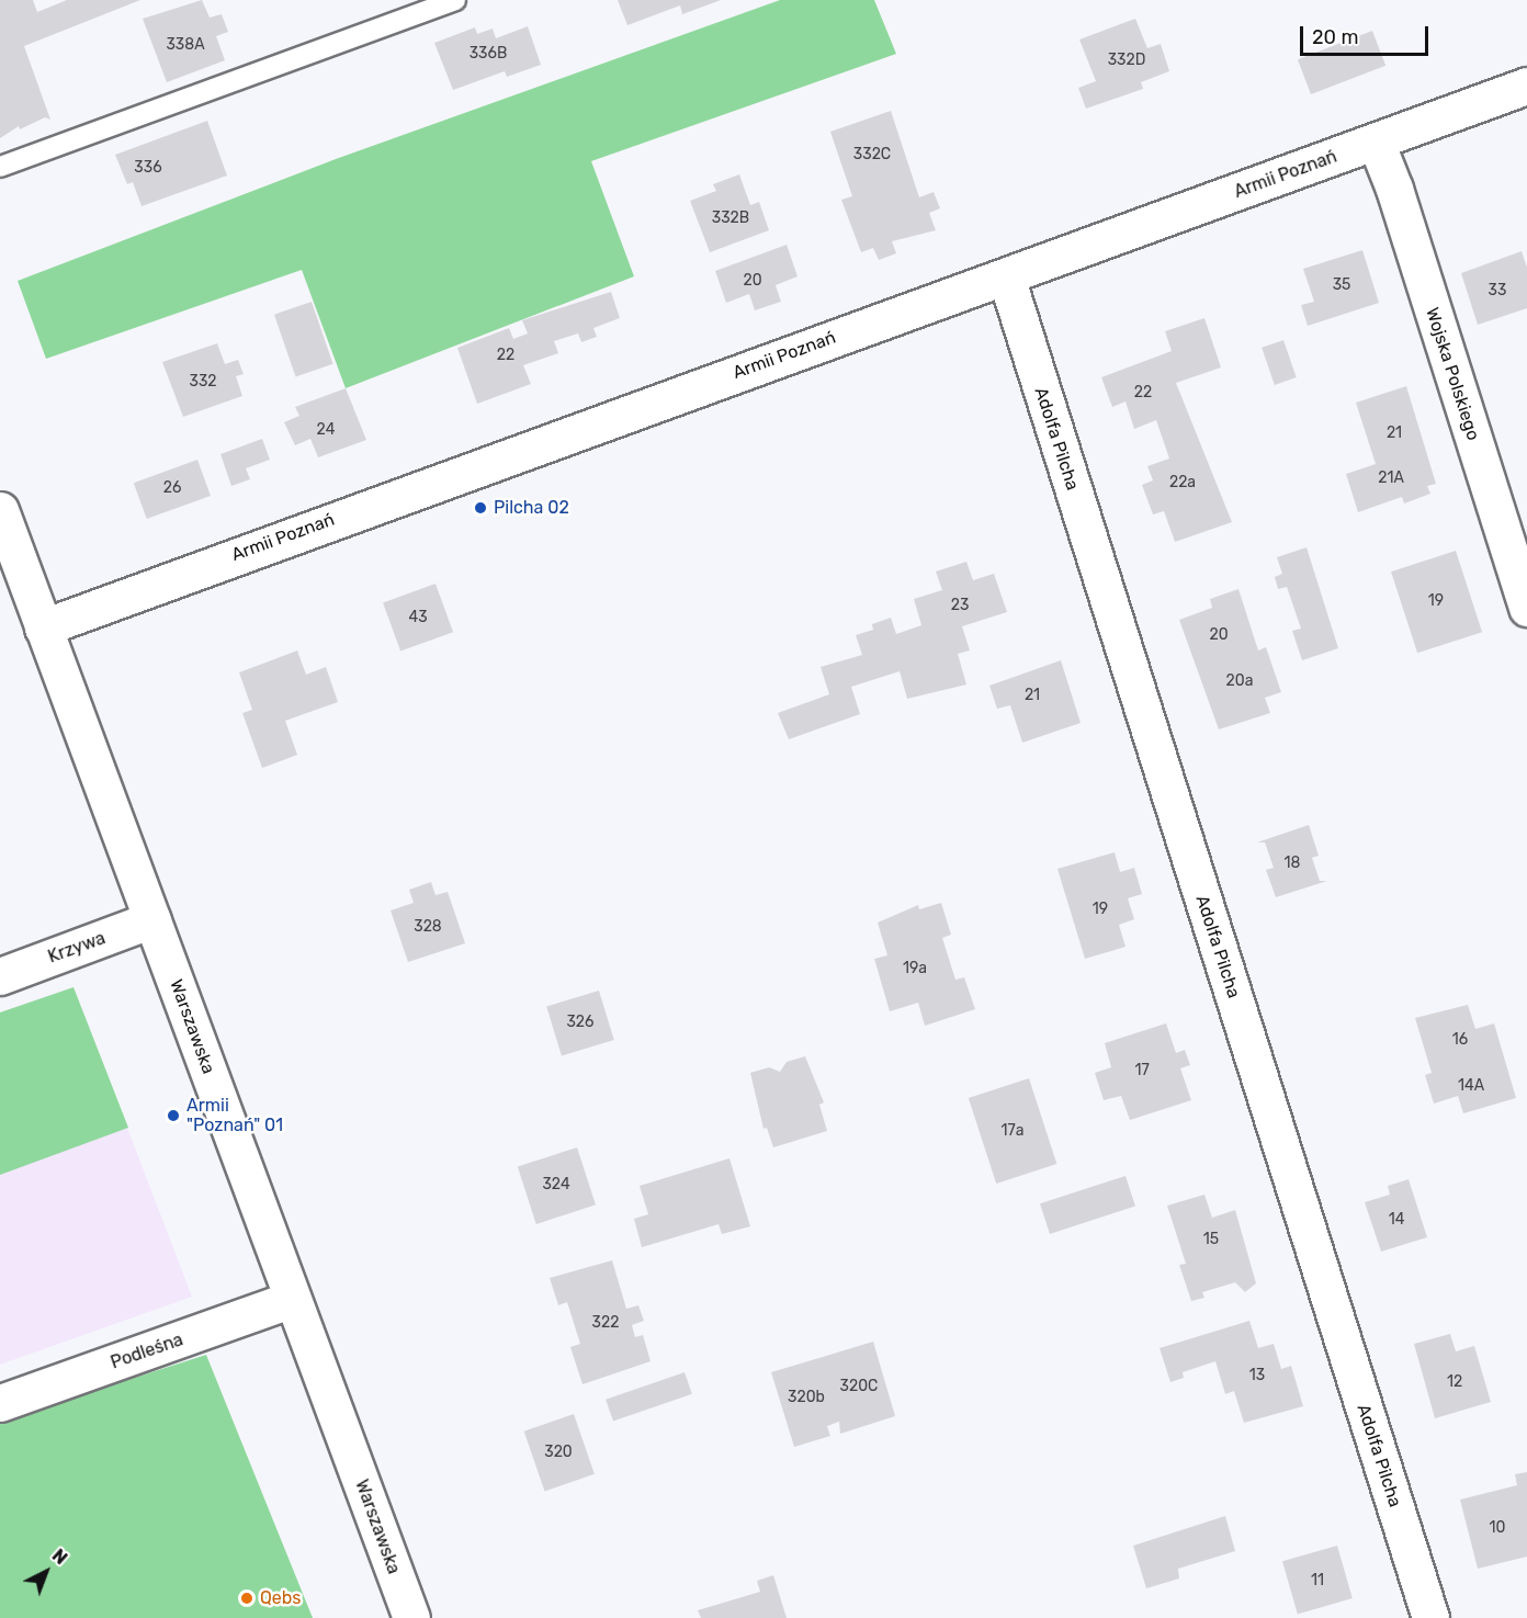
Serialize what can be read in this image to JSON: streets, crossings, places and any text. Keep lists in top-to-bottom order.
{
  "streets": {
    "street": [
      "Armii Poznań",
      "Wojska Polskiego",
      "Adolfa Pilcha",
      "Krzywa",
      "Warszawska",
      "Podleśna"
    ]
  },
  "crossings": [
    ["Armii Poznań", "Wojska Polskiego"],
    ["Armii Poznań", "Adolfa Pilcha"],
    ["Armii Poznań", "Warszawska"],
    ["Krzywa", "Warszawska"],
    ["Warszawska", "Podleśna"]
  ],
  "places": ["Pilcha 02", "Armii \"Poznań\" 01", "Qebs"],
  "house_numbers": [
    "338A",
    "336B",
    "332D",
    "332C",
    "336",
    "332B",
    "20",
    "35",
    "33",
    "22",
    "332",
    "22",
    "24",
    "21",
    "21A",
    "22a",
    "26",
    "19",
    "23",
    "43",
    "20",
    "20a",
    "21",
    "18",
    "19",
    "328",
    "19a",
    "326",
    "16",
    "17",
    "14A",
    "17a",
    "324",
    "14",
    "15",
    "322",
    "13",
    "12",
    "320C",
    "320b",
    "320",
    "10",
    "11"
  ],
  "scale_bar": "20 m",
  "north": "top right"
}
